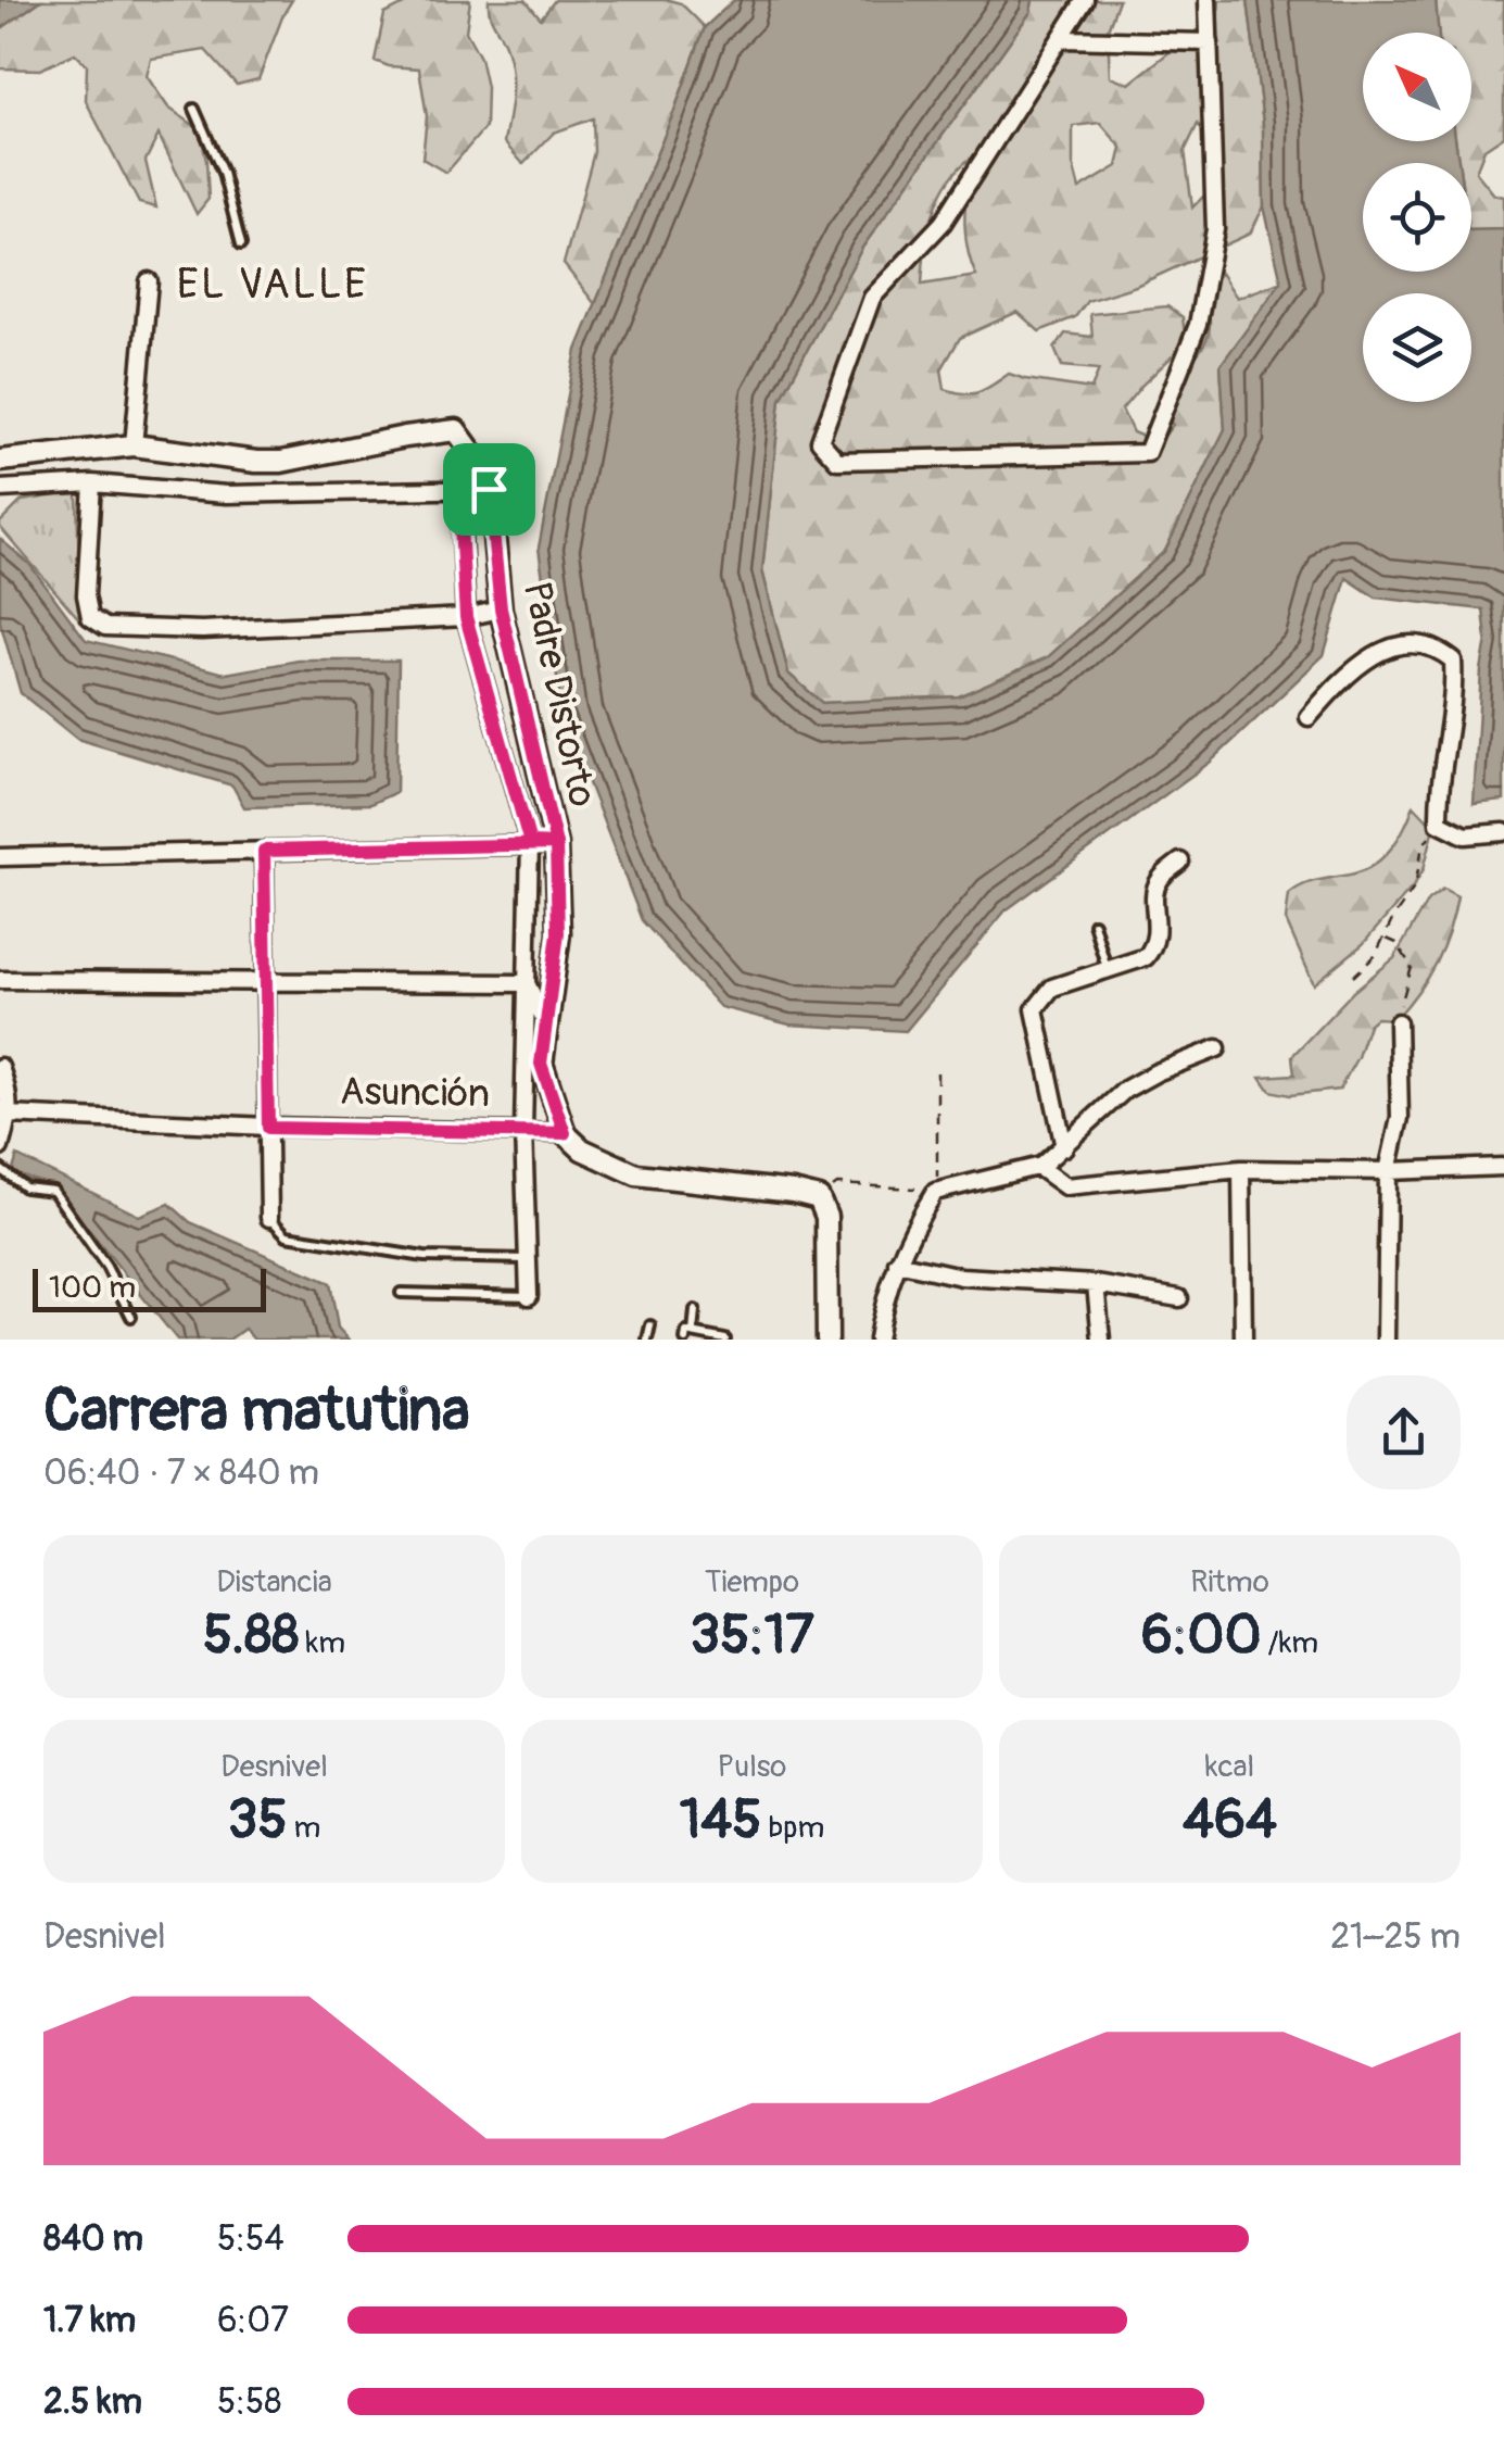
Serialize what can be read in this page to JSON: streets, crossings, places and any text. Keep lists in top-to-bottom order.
{
  "streets": {
    "street": ["Padre Distorto", "Asunción"]
  },
  "crossings": [
    ["Padre Distorto", "Asunción"]
  ],
  "districts": ["EL VALLE"],
  "scale_bar": "100 m",
  "north": "top left",
  "page": {
    "scale": "100 m",
    "heading": ["Carrera matutina", "06:40 · 7 × 840 m"],
    "stats": [
      ["Distancia", "5.88 km"],
      ["Tiempo", "35:17"],
      ["Ritmo", "6:00 /km"],
      ["Desnivel", "35 m"],
      ["Pulso", "145 bpm"],
      ["kcal", "464"]
    ],
    "chart": ["Desnivel", "21–25 m"],
    "list": [
      {
        "name": "840 m",
        "note": "5:54"
      },
      {
        "name": "1.7 km",
        "note": "6:07"
      },
      {
        "name": "2.5 km",
        "note": "5:58"
      }
    ]
  }
}
